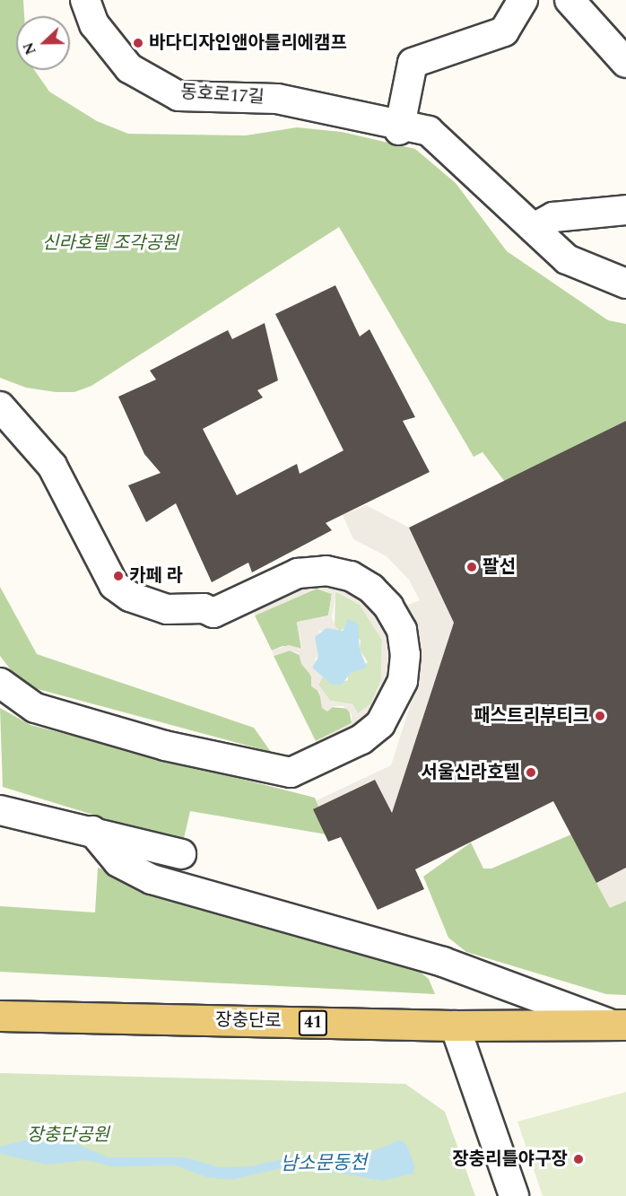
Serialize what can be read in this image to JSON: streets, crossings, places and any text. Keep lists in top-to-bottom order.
{
  "streets": {
    "main road": ["장충단로", "41"],
    "street": ["동호로17길"]
  },
  "water": ["남소문동천"],
  "parks": ["신라호텔 조각공원", "장충단공원"],
  "places": [
    "바다디자인앤아틀리에캠프",
    "팔선",
    "카페 라",
    "패스트리부티크",
    "서울신라호텔",
    "장충리틀야구장"
  ],
  "north": "left"
}
